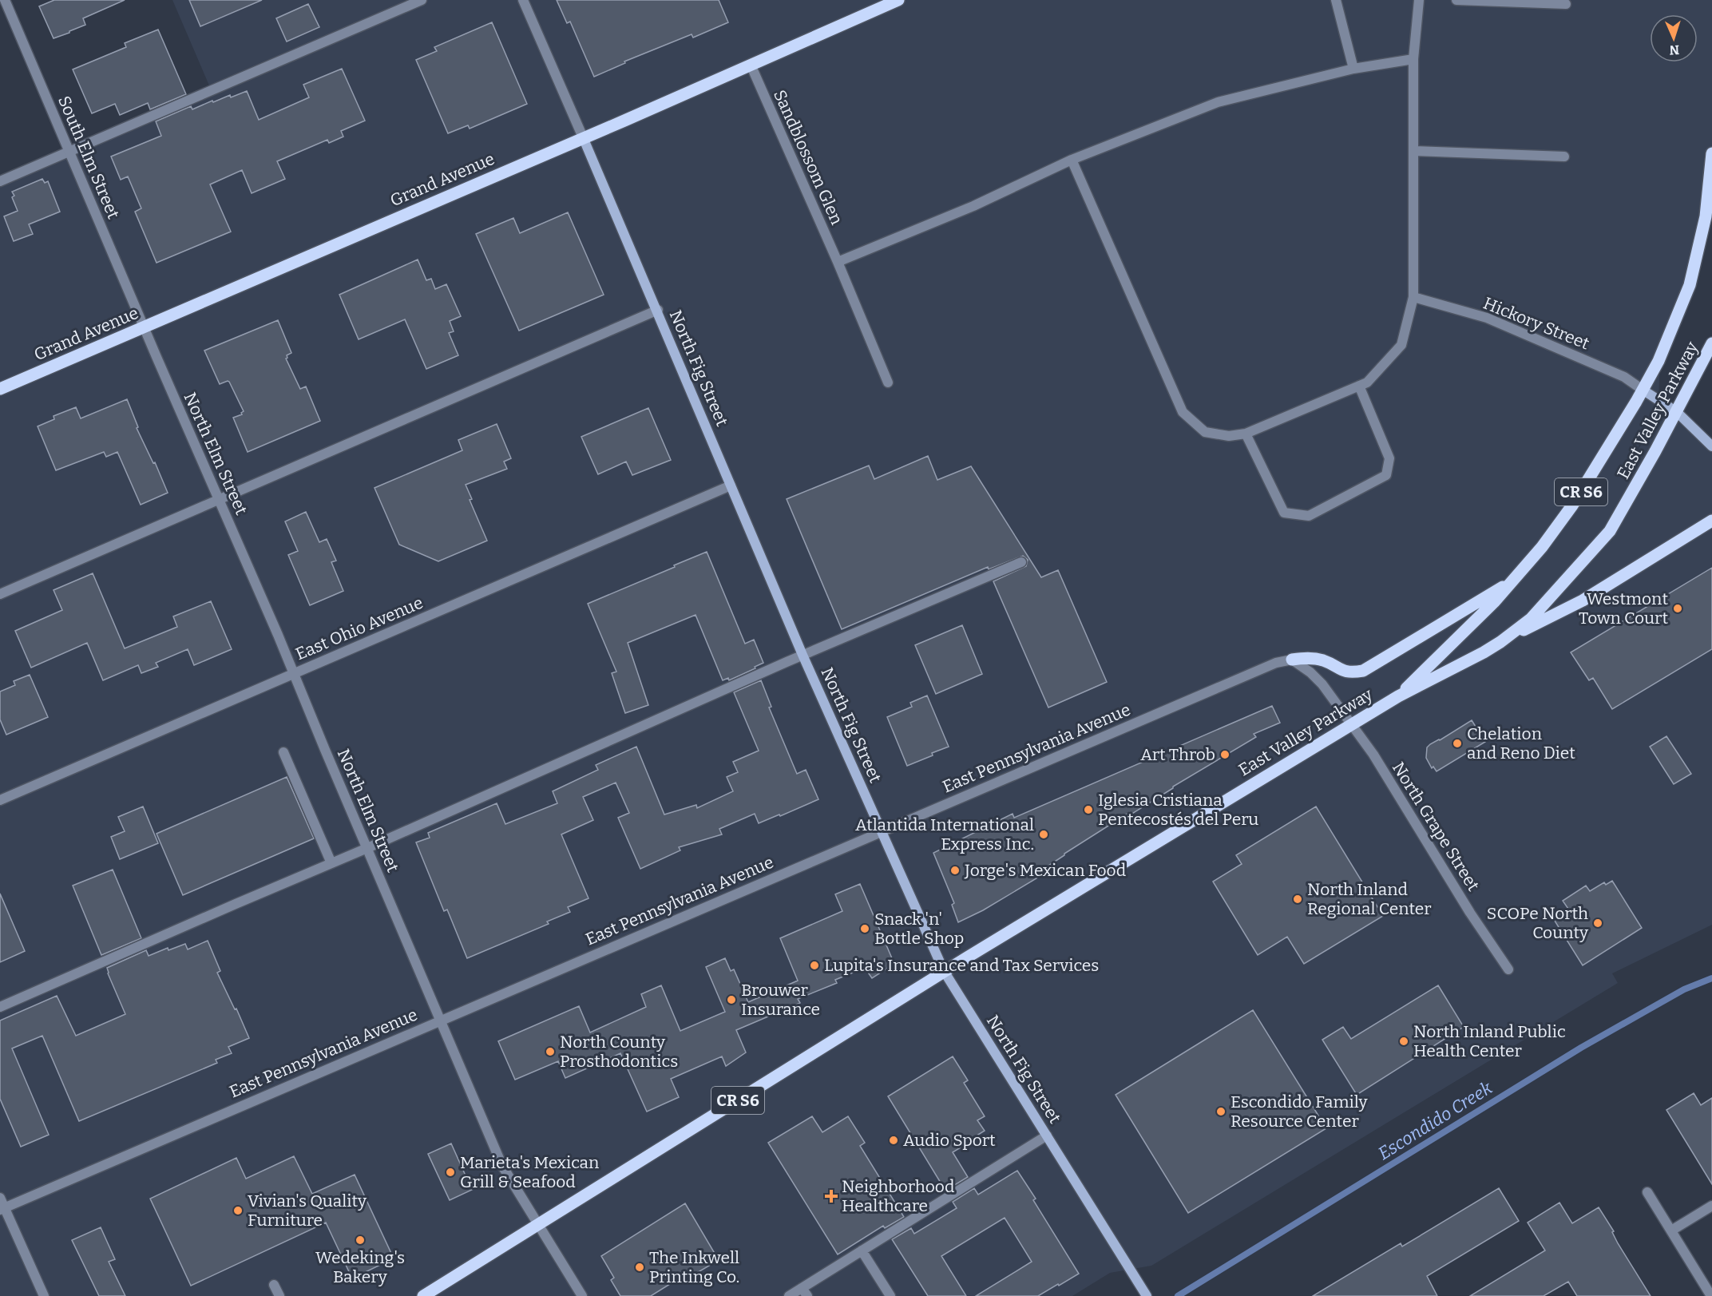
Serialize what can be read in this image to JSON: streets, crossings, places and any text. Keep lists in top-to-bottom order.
{
  "streets": {
    "main road": ["Grand Avenue", "East Valley Parkway", "CR S6"],
    "street": [
      "South Elm Street",
      "Sandblossom Glen",
      "Hickory Street",
      "North Fig Street",
      "North Elm Street",
      "East Ohio Avenue",
      "East Pennsylvania Avenue",
      "North Grape Street"
    ]
  },
  "crossings": [
    ["South Elm Street", "Grand Avenue"],
    ["South Elm Street", "North Elm Street"],
    ["Sandblossom Glen", "Grand Avenue"],
    ["Grand Avenue", "North Fig Street"],
    ["Grand Avenue", "North Elm Street"],
    ["Hickory Street", "East Valley Parkway"],
    ["North Fig Street", "East Valley Parkway"],
    ["North Fig Street", "East Ohio Avenue"],
    ["North Fig Street", "East Pennsylvania Avenue"],
    ["East Valley Parkway", "North Elm Street"],
    ["East Valley Parkway", "North Grape Street"],
    ["North Elm Street", "East Ohio Avenue"],
    ["North Elm Street", "East Pennsylvania Avenue"]
  ],
  "water": ["Escondido Creek"],
  "places": {
    "other": [
      "Westmont Town Court",
      "Chelation and Reno Diet",
      "Art Throb",
      "Iglesia Cristiana Pentecostés del Peru",
      "Atlantida International Express Inc.",
      "Jorge's Mexican Food",
      "North Inland Regional Center",
      "SCOPe North County",
      "Snack 'n' Bottle Shop",
      "Lupita's Insurance and Tax Services",
      "Brouwer Insurance",
      "North Inland Public Health Center",
      "North County Prosthodontics",
      "Escondido Family Resource Center",
      "Audio Sport",
      "Marieta's Mexican Grill & Seafood",
      "Vivian's Quality Furniture",
      "Wedeking's Bakery",
      "The Inkwell Printing Co."
    ],
    "health": ["Neighborhood Healthcare"]
  },
  "north": "bottom"
}
